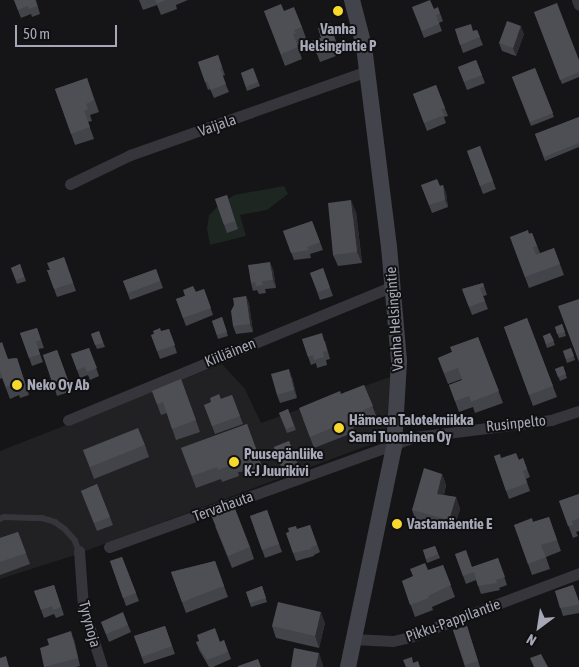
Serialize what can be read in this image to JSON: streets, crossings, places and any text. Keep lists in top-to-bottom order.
{
  "streets": {
    "street": [
      "Vaijala",
      "Vanha Helsingintie",
      "Kiiliäinen",
      "Rusinpelto",
      "Tervahauta",
      "Pikku-Pappilantie",
      "Tyrynoja"
    ]
  },
  "crossings": [
    ["Vaijala", "Vanha Helsingintie"],
    ["Vanha Helsingintie", "Kiiliäinen"],
    ["Vanha Helsingintie", "Rusinpelto"],
    ["Vanha Helsingintie", "Tervahauta"],
    ["Vanha Helsingintie", "Pikku-Pappilantie"],
    ["Rusinpelto", "Tervahauta"]
  ],
  "places": [
    "Vanha Helsingintie P",
    "Neko Oy Ab",
    "Hämeen Talotekniikka Sami Tuominen Oy",
    "Puusepänliike K-J Juurikivi",
    "Vastamäentie E"
  ],
  "scale_bar": "50 m",
  "north": "bottom left"
}
